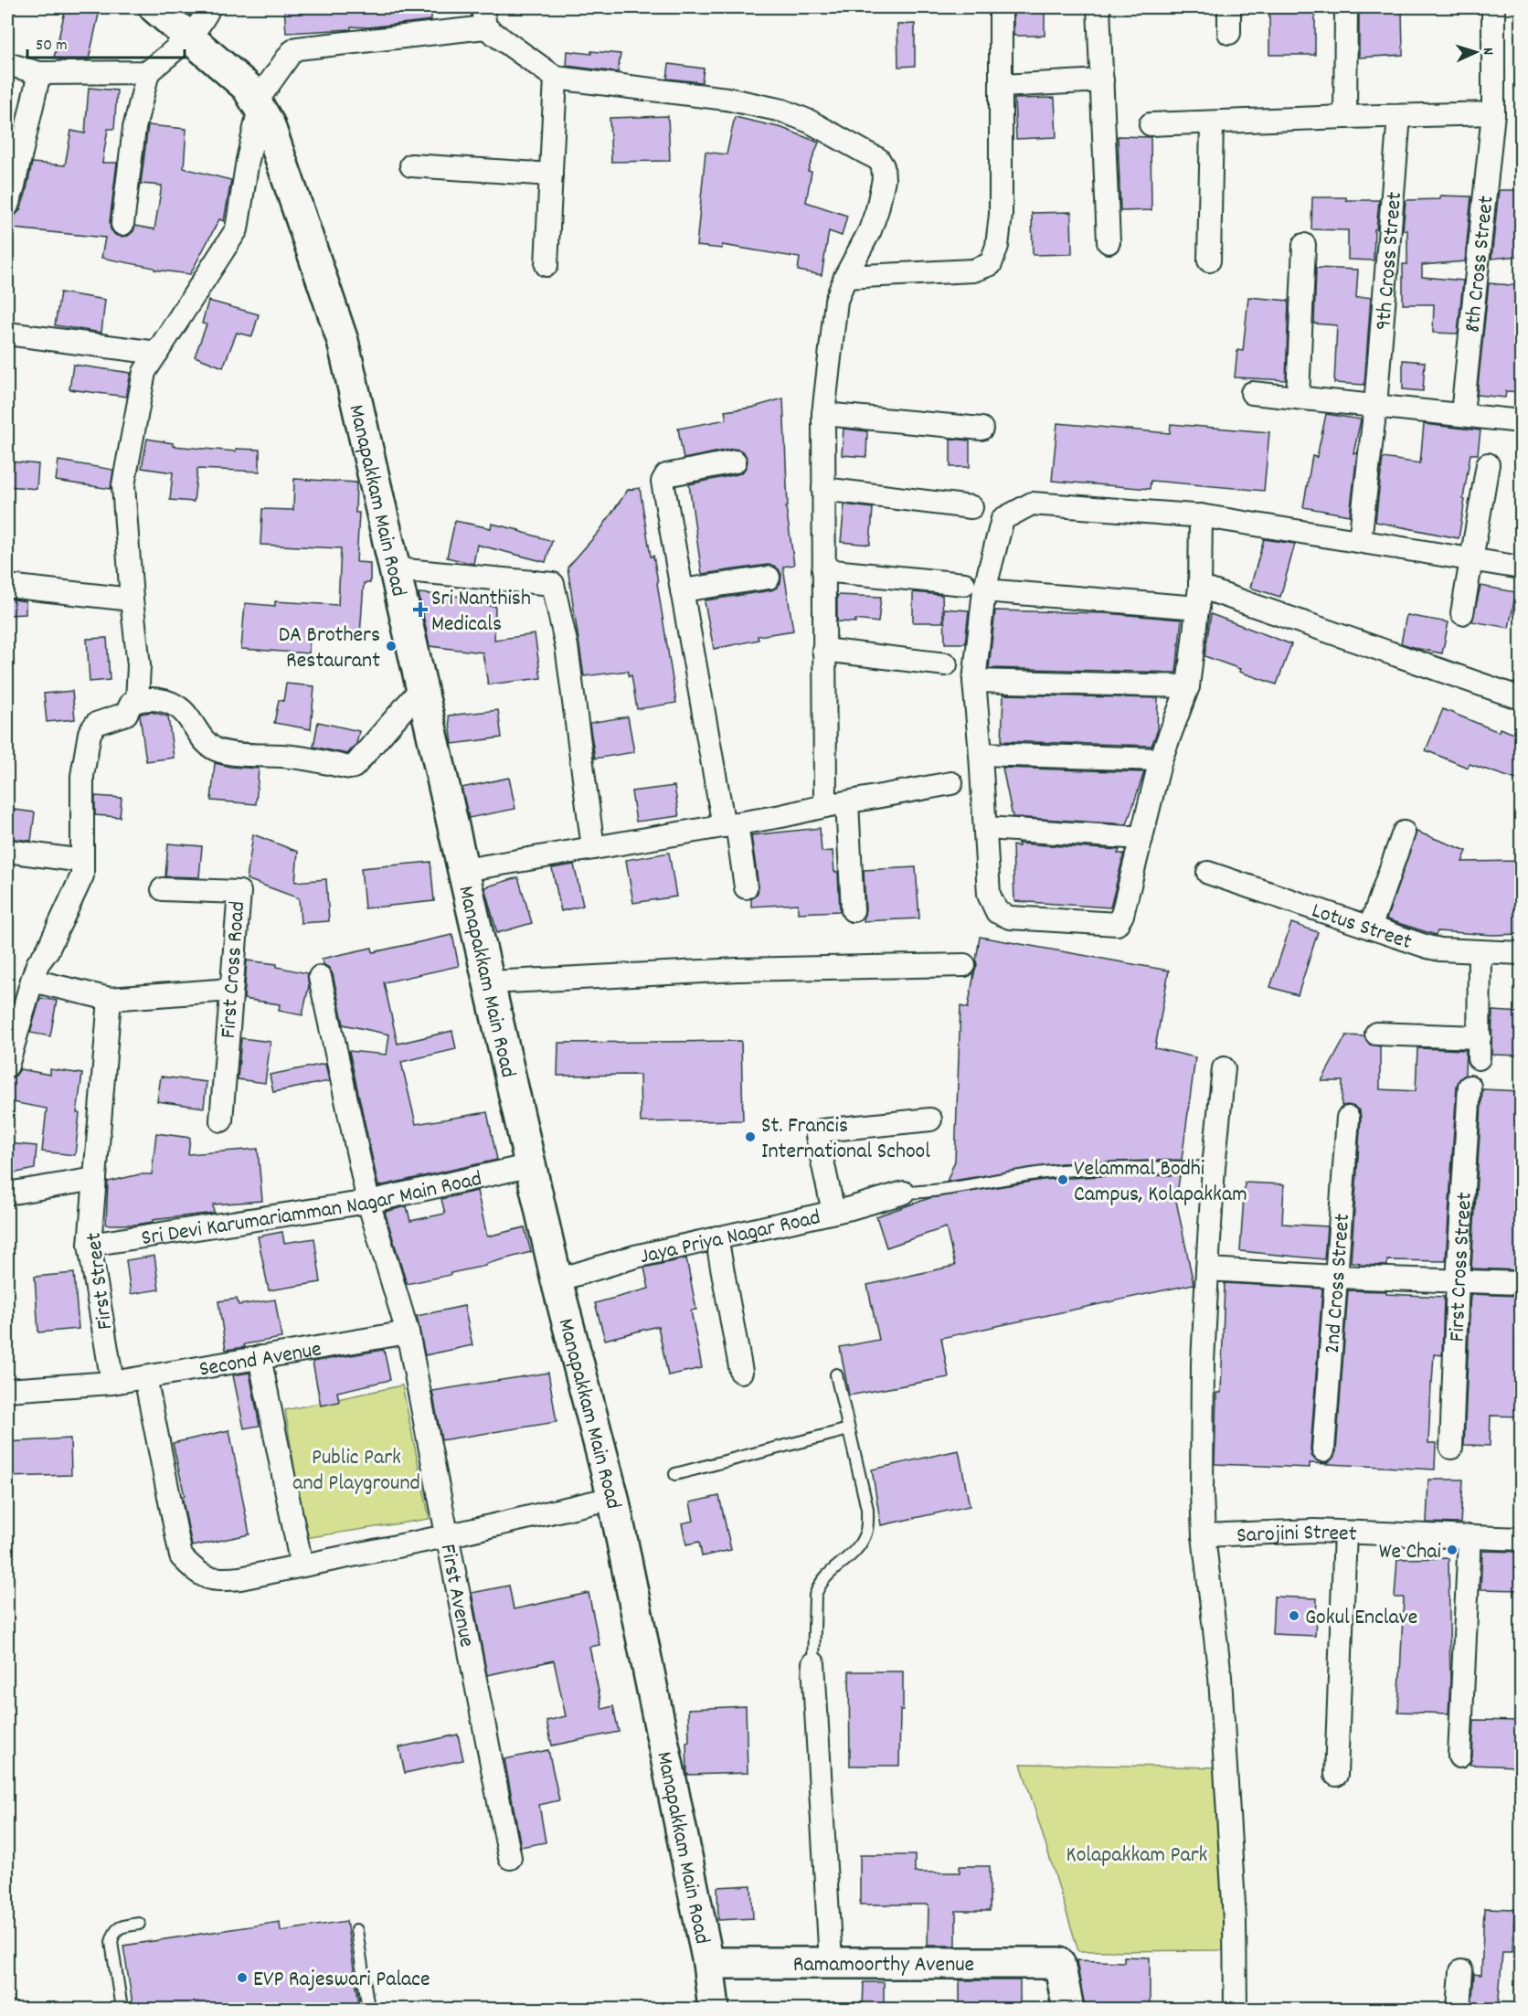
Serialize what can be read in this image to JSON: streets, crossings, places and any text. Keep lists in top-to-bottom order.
{
  "streets": {
    "main road": ["Manapakkam Main Road", "Ramamoorthy Avenue"],
    "street": [
      "9th Cross Street",
      "8th Cross Street",
      "Lotus Street",
      "First Cross Road",
      "Sri Devi Karumariamman Nagar Main Road",
      "Jaya Priya Nagar Road",
      "First Cross Street",
      "First Street",
      "2nd Cross Street",
      "Second Avenue",
      "Sarojini Street",
      "First Avenue"
    ]
  },
  "crossings": [
    ["Manapakkam Main Road", "Sri Devi Karumariamman Nagar Main Road"],
    ["Manapakkam Main Road", "Jaya Priya Nagar Road"],
    ["Manapakkam Main Road", "Ramamoorthy Avenue"],
    ["Sri Devi Karumariamman Nagar Main Road", "First Street"],
    ["Sri Devi Karumariamman Nagar Main Road", "First Avenue"],
    ["First Street", "Second Avenue"],
    ["Second Avenue", "First Avenue"]
  ],
  "parks": ["Public Park and Playground", "Kolapakkam Park"],
  "places": {
    "health": ["Sri Nanthish Medicals"],
    "other": [
      "DA Brothers Restaurant",
      "St. Francis International School",
      "Velammal Bodhi Campus, Kolapakkam",
      "We Chai",
      "Gokul Enclave",
      "EVP Rajeswari Palace"
    ]
  },
  "scale_bar": "50 m",
  "north": "right"
}
